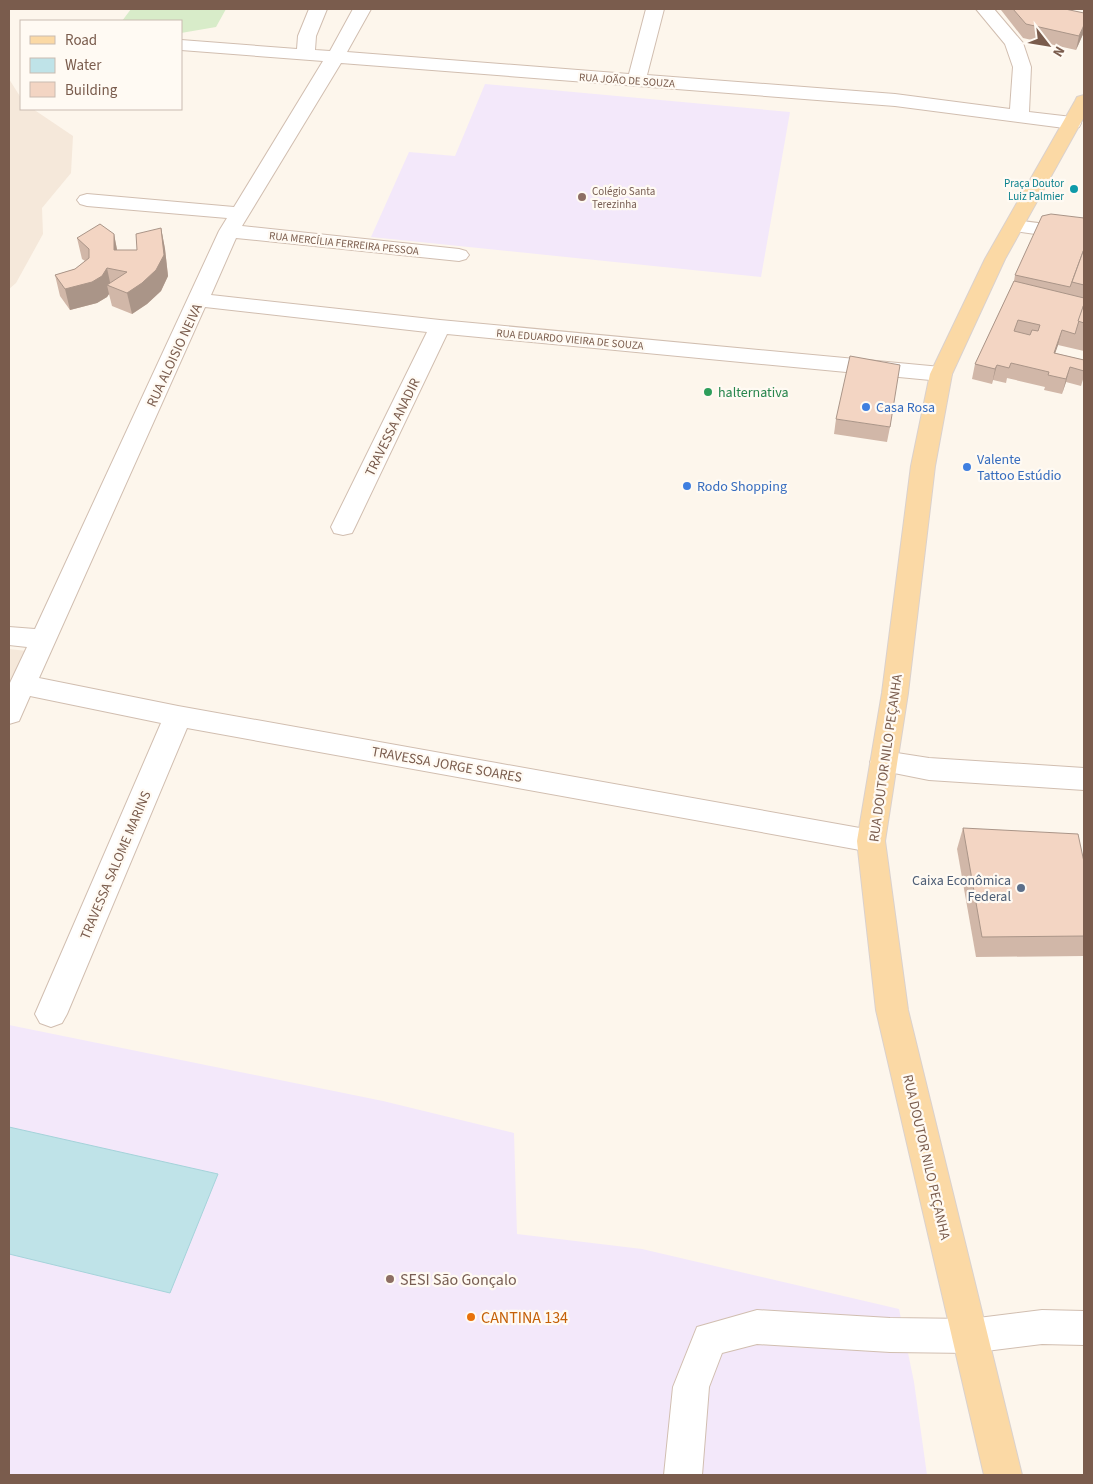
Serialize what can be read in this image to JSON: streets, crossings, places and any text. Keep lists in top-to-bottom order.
{
  "streets": {
    "main road": ["RUA DOUTOR NILO PEÇANHA"],
    "street": [
      "RUA JOÃO DE SOUZA",
      "RUA MERCÍLIA FERREIRA PESSOA",
      "RUA EDUARDO VIEIRA DE SOUZA",
      "RUA ALOISIO NEIVA",
      "TRAVESSA ANADIR",
      "TRAVESSA JORGE SOARES",
      "TRAVESSA SALOME MARINS"
    ]
  },
  "crossings": [
    ["RUA JOÃO DE SOUZA", "RUA ALOISIO NEIVA"],
    ["RUA JOÃO DE SOUZA", "RUA DOUTOR NILO PEÇANHA"],
    ["RUA MERCÍLIA FERREIRA PESSOA", "RUA ALOISIO NEIVA"],
    ["RUA EDUARDO VIEIRA DE SOUZA", "RUA ALOISIO NEIVA"],
    ["RUA EDUARDO VIEIRA DE SOUZA", "TRAVESSA ANADIR"],
    ["RUA EDUARDO VIEIRA DE SOUZA", "RUA DOUTOR NILO PEÇANHA"],
    ["RUA ALOISIO NEIVA", "TRAVESSA JORGE SOARES"],
    ["RUA DOUTOR NILO PEÇANHA", "TRAVESSA JORGE SOARES"],
    ["TRAVESSA JORGE SOARES", "TRAVESSA SALOME MARINS"]
  ],
  "places": [
    "Praça Doutor Luiz Palmier",
    "Colégio Santa Terezinha",
    "halternativa",
    "Casa Rosa",
    "Valente Tattoo Estúdio",
    "Rodo Shopping",
    "Caixa Econômica Federal",
    "SESI São Gonçalo",
    "CANTINA 134"
  ],
  "legend": ["Road", "Water", "Building"],
  "north": "bottom right"
}
